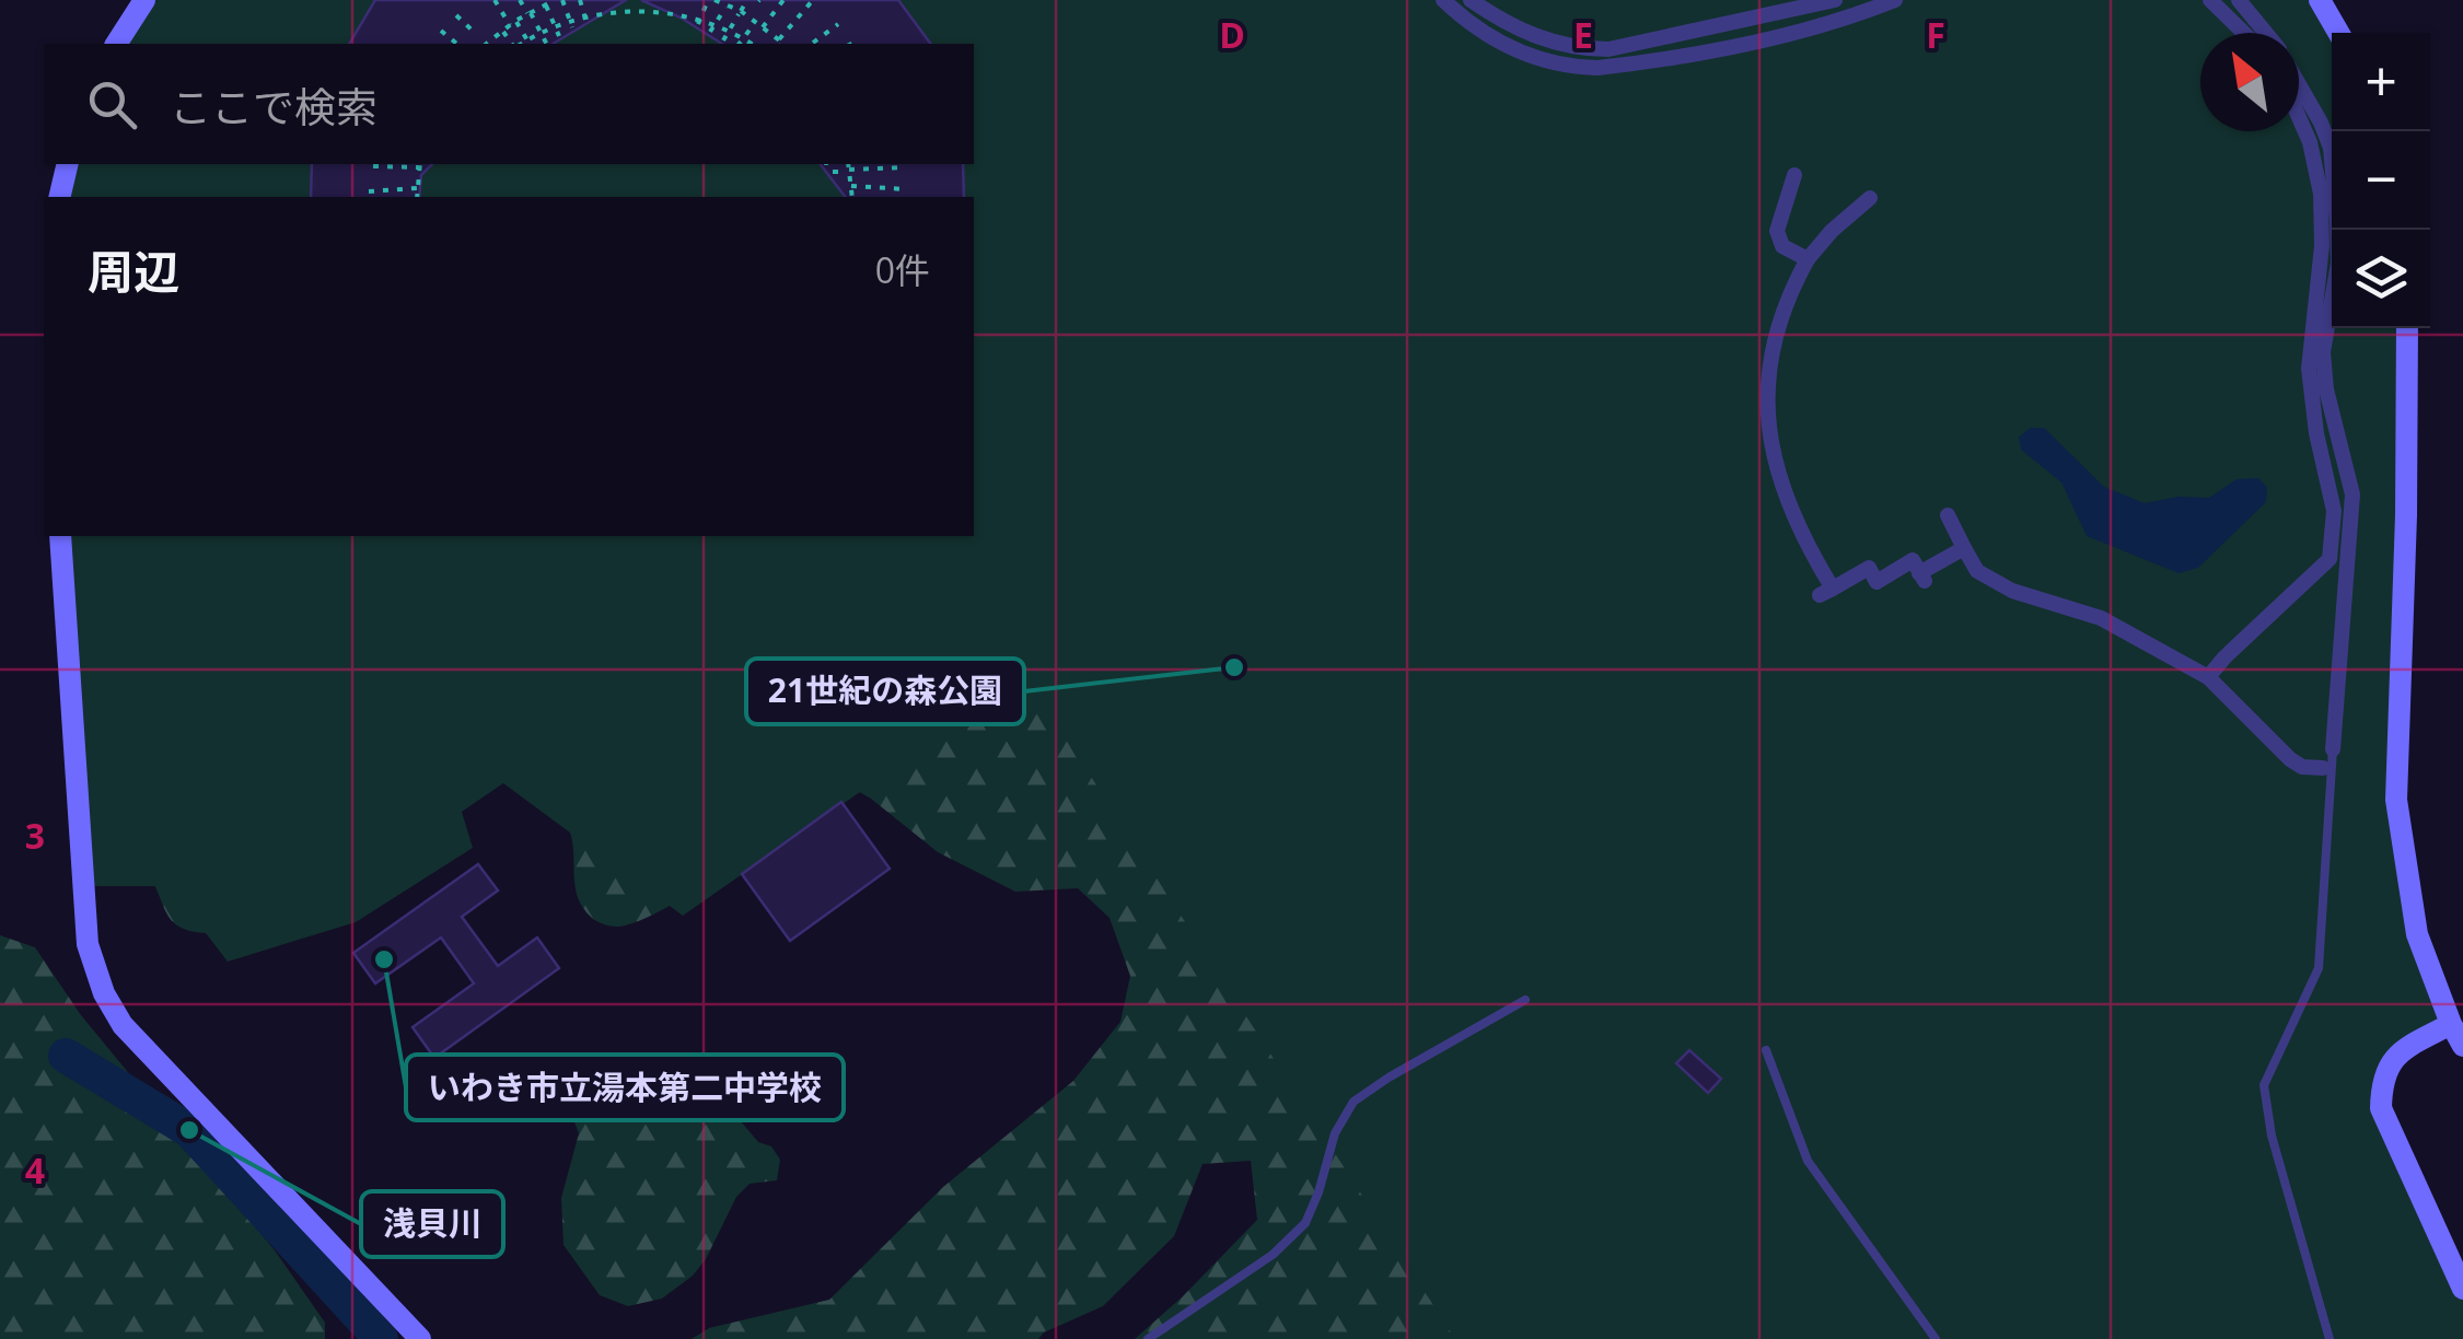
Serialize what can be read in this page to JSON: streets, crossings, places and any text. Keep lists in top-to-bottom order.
{
  "places": ["21世紀の森公園", "いわき市立湯本第二中学校", "浅貝川"],
  "north": "top left",
  "page": {
    "map_buttons": ["+", "−"],
    "search": "ここで検索",
    "heading": ["周辺", "0件"]
  },
  "grid": {
    "columns": ["D", "E", "F"],
    "rows": ["3", "4"]
  }
}
